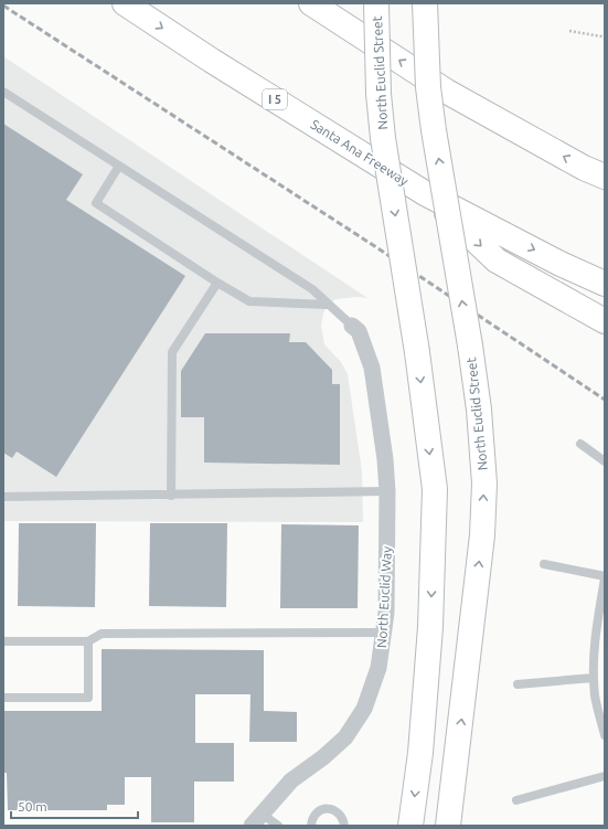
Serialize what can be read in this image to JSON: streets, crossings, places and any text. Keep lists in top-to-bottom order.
{
  "streets": {
    "main road": ["North Euclid Street", "I 5", "Santa Ana Freeway"],
    "street": ["North Euclid Way"]
  },
  "scale_bar": "50 m"
}
